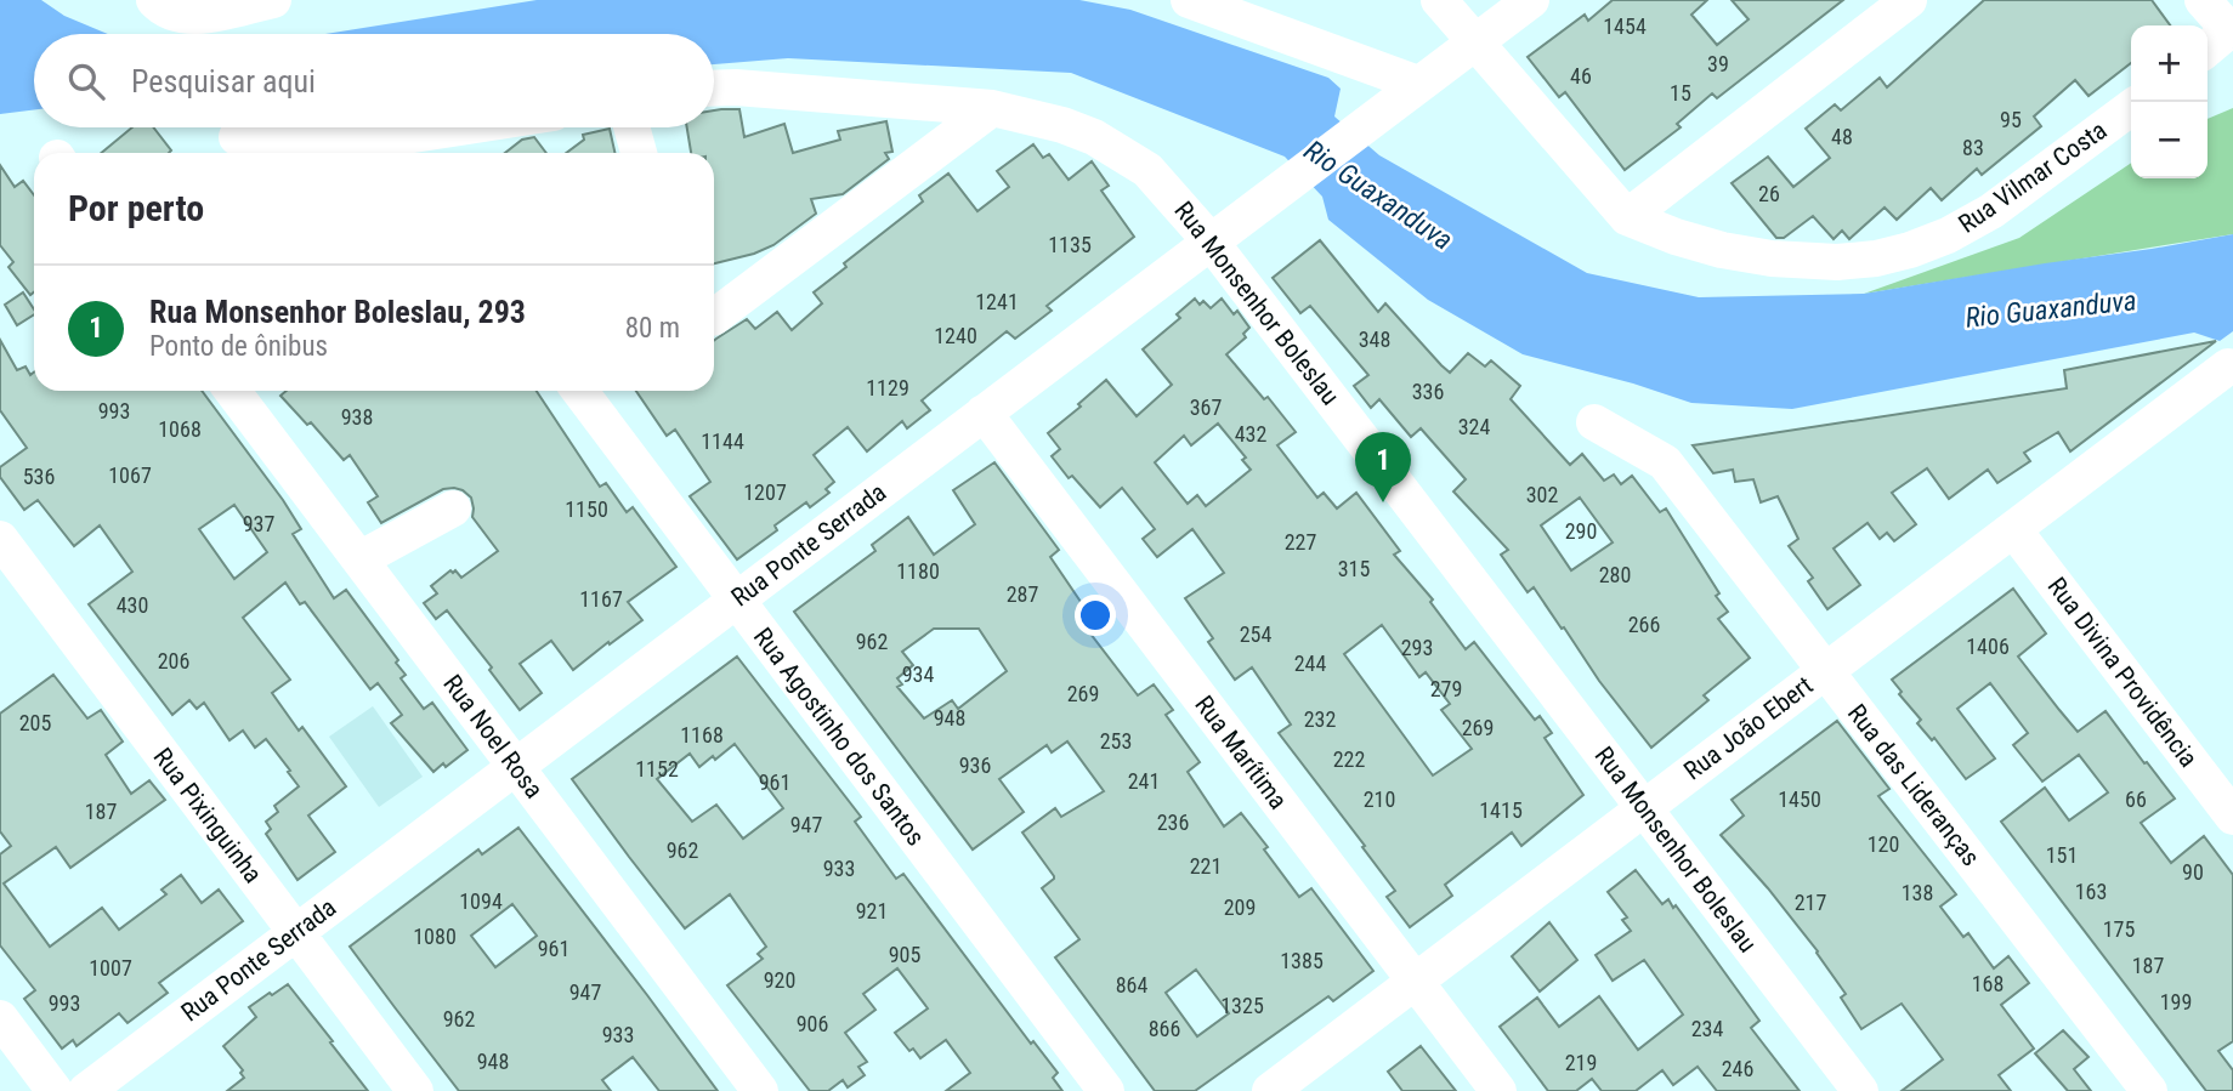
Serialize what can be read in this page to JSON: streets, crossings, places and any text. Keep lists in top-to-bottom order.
{
  "streets": {
    "street": [
      "Rua Vilmar Costa",
      "Rua Monsenhor Boleslau",
      "Rua Ponte Serrada",
      "Rua Divina Providência",
      "Rua João Ebert",
      "Rua Noel Rosa",
      "Rua Agostinho dos Santos",
      "Rua Marítima",
      "Rua das Lideranças",
      "Rua Pixinguinha"
    ]
  },
  "crossings": [
    ["Rua Monsenhor Boleslau", "Rua Ponte Serrada"],
    ["Rua Monsenhor Boleslau", "Rua João Ebert"],
    ["Rua Ponte Serrada", "Rua Noel Rosa"],
    ["Rua Ponte Serrada", "Rua Agostinho dos Santos"],
    ["Rua Ponte Serrada", "Rua Marítima"],
    ["Rua Ponte Serrada", "Rua Pixinguinha"],
    ["Rua Divina Providência", "Rua João Ebert"],
    ["Rua João Ebert", "Rua Marítima"],
    ["Rua João Ebert", "Rua das Lideranças"]
  ],
  "water": ["Rio Guaxanduva"],
  "house_numbers": [
    "1454",
    "39",
    "46",
    "15",
    "95",
    "48",
    "83",
    "26",
    "1135",
    "1241",
    "1240",
    "348",
    "1129",
    "336",
    "367",
    "993",
    "938",
    "324",
    "1068",
    "432",
    "1144",
    "1067",
    "536",
    "1207",
    "302",
    "1150",
    "937",
    "290",
    "227",
    "315",
    "1180",
    "280",
    "287",
    "1167",
    "430",
    "266",
    "254",
    "962",
    "1406",
    "293",
    "206",
    "244",
    "934",
    "279",
    "269",
    "948",
    "232",
    "205",
    "269",
    "1168",
    "253",
    "222",
    "936",
    "1152",
    "241",
    "961",
    "210",
    "1450",
    "66",
    "1415",
    "187",
    "236",
    "947",
    "120",
    "962",
    "151",
    "221",
    "933",
    "90",
    "163",
    "138",
    "1094",
    "217",
    "209",
    "921",
    "175",
    "1080",
    "961",
    "905",
    "1385",
    "187",
    "1007",
    "920",
    "168",
    "864",
    "947",
    "199",
    "993",
    "1325",
    "962",
    "906",
    "866",
    "234",
    "933",
    "948",
    "219",
    "246"
  ],
  "page": {
    "map_buttons": ["+", "−"],
    "search": "Pesquisar aqui",
    "heading": "Por perto",
    "list": [
      {
        "mark": "1",
        "name": "Rua Monsenhor Boleslau, 293",
        "note": "Ponto de ônibus",
        "value": "80 m"
      }
    ],
    "pins": "1"
  }
}
